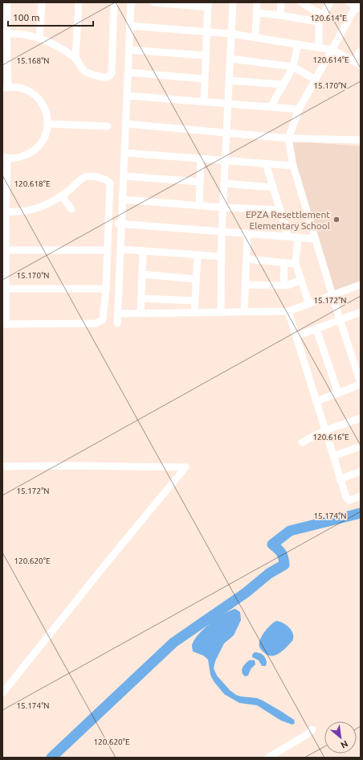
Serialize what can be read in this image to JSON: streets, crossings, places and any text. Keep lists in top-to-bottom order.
{
  "places": ["EPZA Resettlement Elementary School"],
  "scale_bar": "100 m",
  "north": "bottom right",
  "coordinates": [
    "120.614°E",
    "15.168°N",
    "15.170°N",
    "120.618°E",
    "15.172°N",
    "120.616°E",
    "15.174°N",
    "120.620°E"
  ]
}
